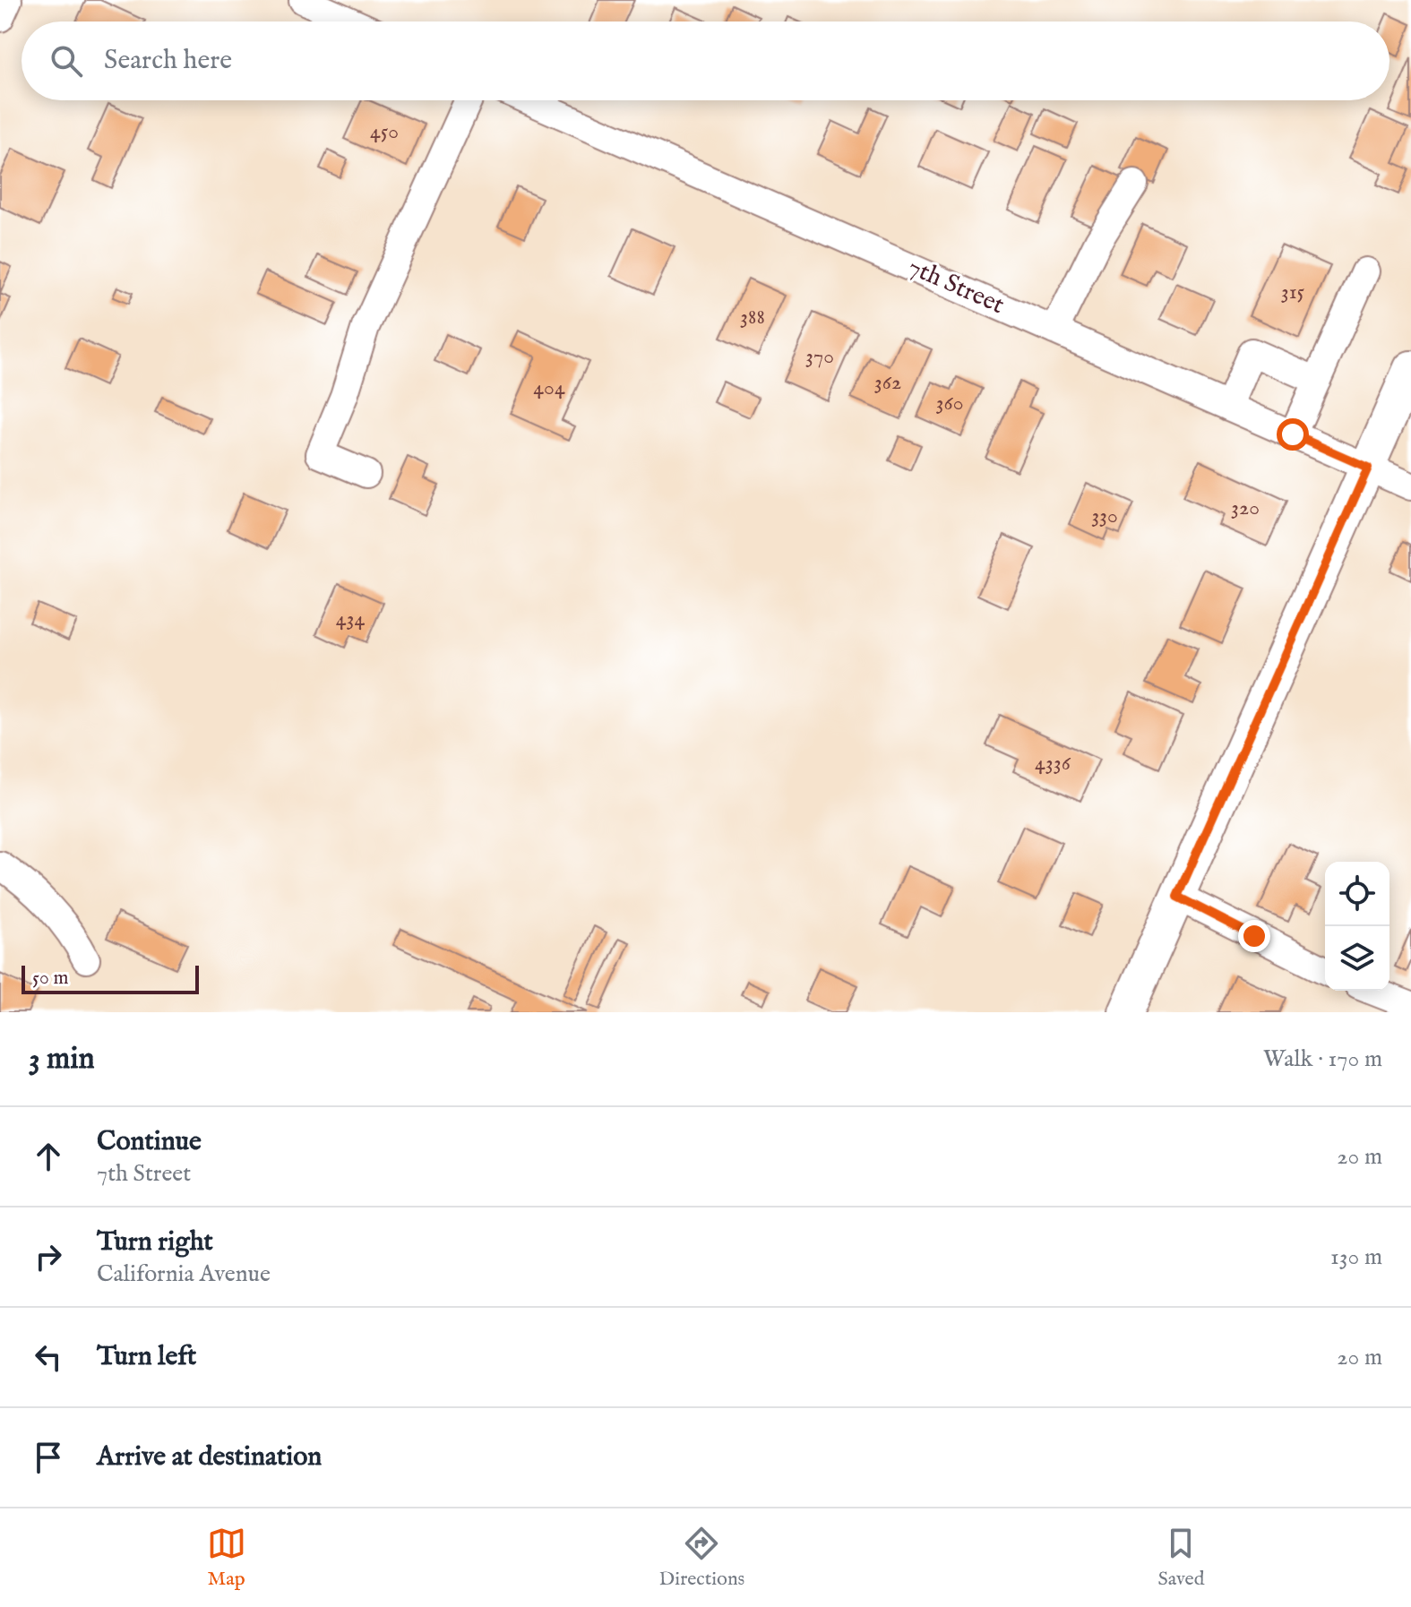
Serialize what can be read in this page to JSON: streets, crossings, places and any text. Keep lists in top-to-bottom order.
{
  "streets": {
    "street": ["7th Street"]
  },
  "house_numbers": [
    "450",
    "315",
    "388",
    "370",
    "362",
    "404",
    "360",
    "320",
    "330",
    "434",
    "4336"
  ],
  "scale_bar": "50 m",
  "page": {
    "search": "Search here",
    "scale": "50 m",
    "heading": ["3 min", "Walk · 170 m"],
    "list": [
      ["Continue", "7th Street", "20 m"],
      ["Turn right", "California Avenue", "130 m"],
      ["Turn left", "20 m"],
      "Arrive at destination"
    ],
    "nav": ["Map", "Directions", "Saved"]
  }
}
